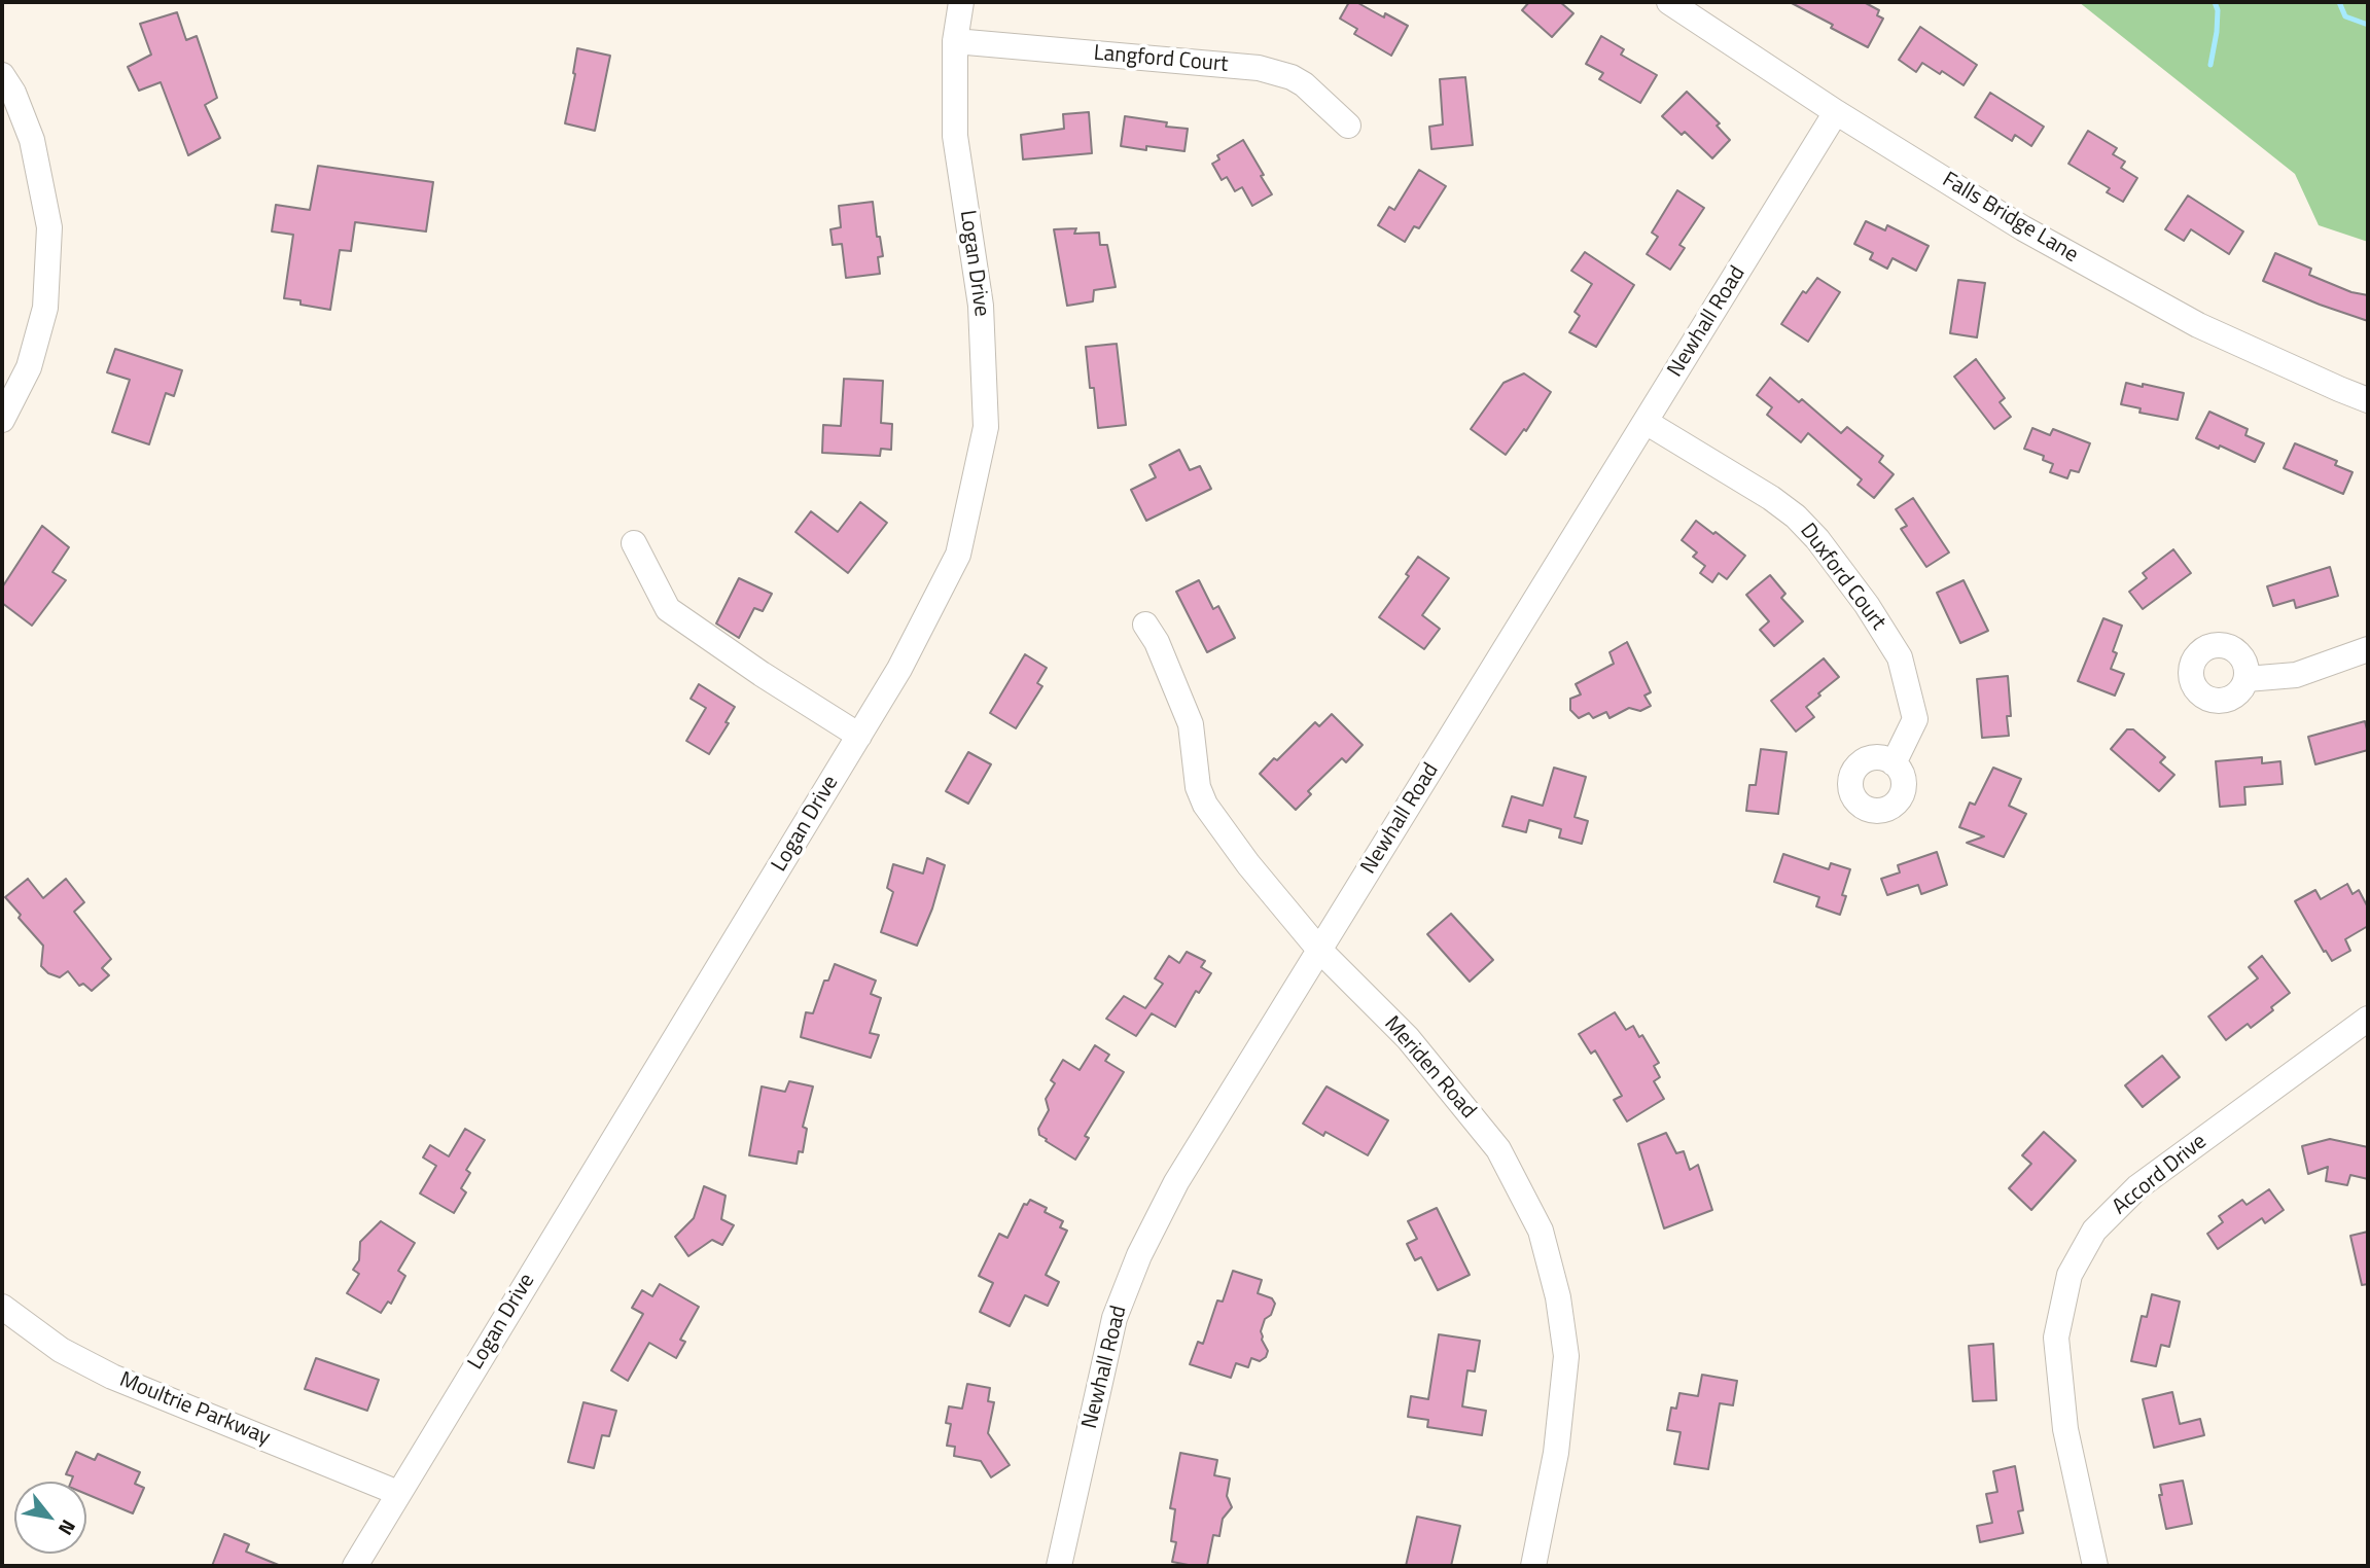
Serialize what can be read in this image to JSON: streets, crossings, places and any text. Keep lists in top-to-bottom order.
{
  "streets": {
    "street": [
      "Langford Court",
      "Falls Bridge Lane",
      "Logan Drive",
      "Newhall Road",
      "Duxford Court",
      "Meriden Road",
      "Accord Drive",
      "Moultrie Parkway"
    ]
  },
  "crossings": [
    ["Langford Court", "Logan Drive"],
    ["Falls Bridge Lane", "Newhall Road"],
    ["Logan Drive", "Moultrie Parkway"],
    ["Newhall Road", "Duxford Court"],
    ["Newhall Road", "Meriden Road"]
  ],
  "north": "bottom right"
}
